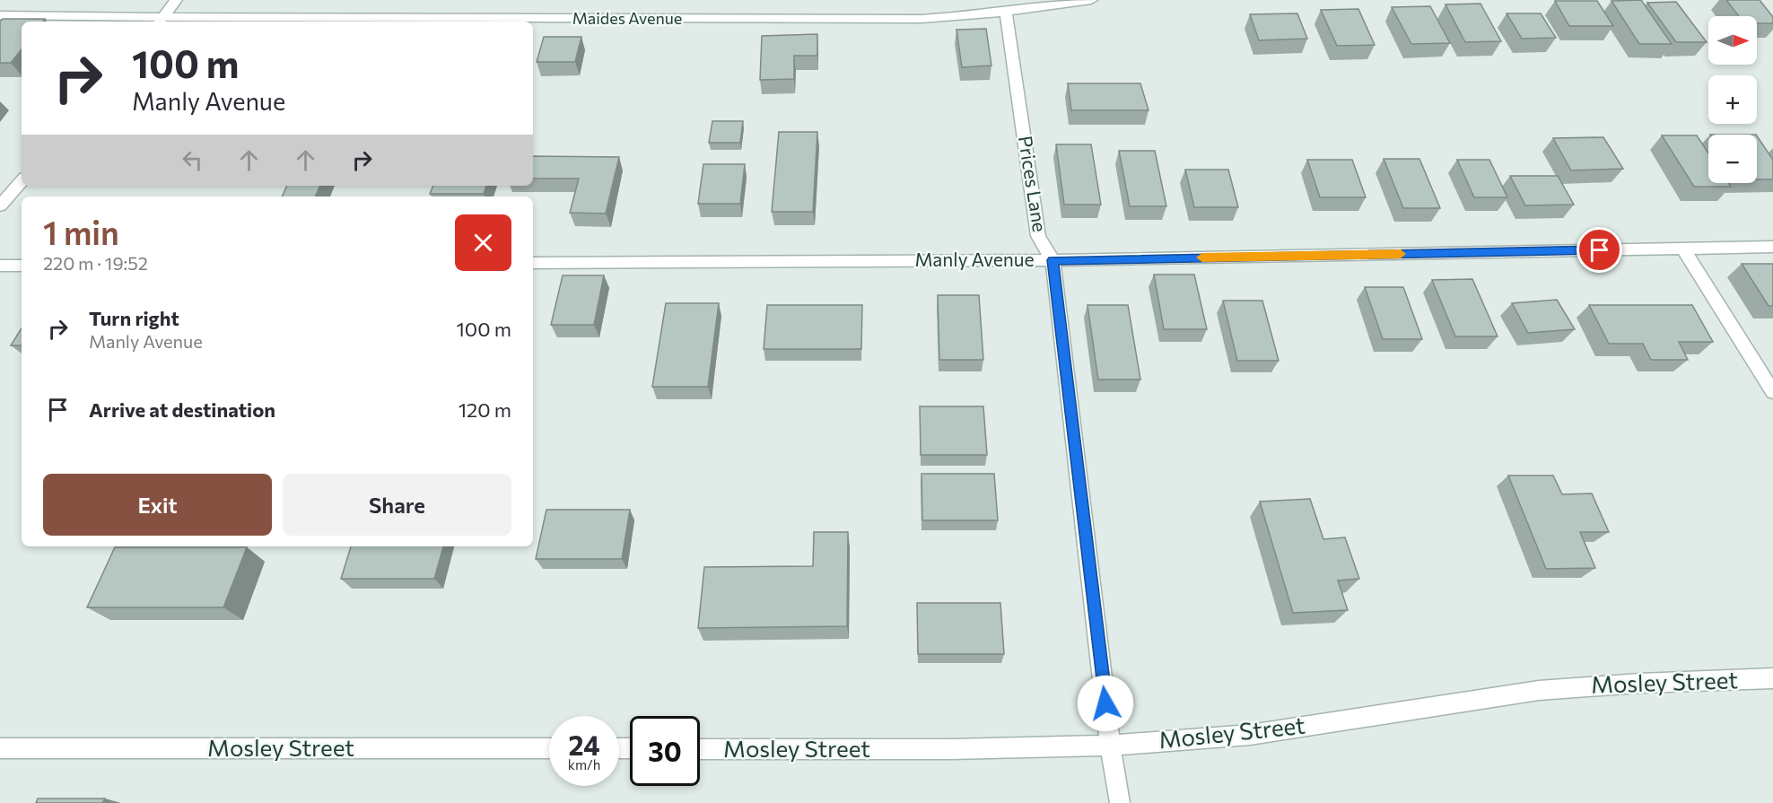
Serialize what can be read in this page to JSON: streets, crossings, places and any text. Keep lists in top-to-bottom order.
{
  "streets": {
    "street": [
      "Maides Avenue",
      "Prices Lane",
      "Manly Avenue",
      "Mosley Street"
    ]
  },
  "crossings": [
    ["Maides Avenue", "Prices Lane"],
    ["Prices Lane", "Manly Avenue"],
    ["Prices Lane", "Mosley Street"]
  ],
  "north": "right",
  "page": {
    "map_buttons": ["+", "−"],
    "turn": ["100 m", "Manly Avenue"],
    "heading": ["1 min", "220 m · 19:52"],
    "list": [
      {
        "name": "Turn right",
        "note": "Manly Avenue",
        "value": "100 m"
      },
      {
        "name": "Arrive at destination",
        "value": "120 m"
      }
    ],
    "buttons": ["Exit", "Share"],
    "speed": "24 km/h",
    "limit": "30"
  }
}
